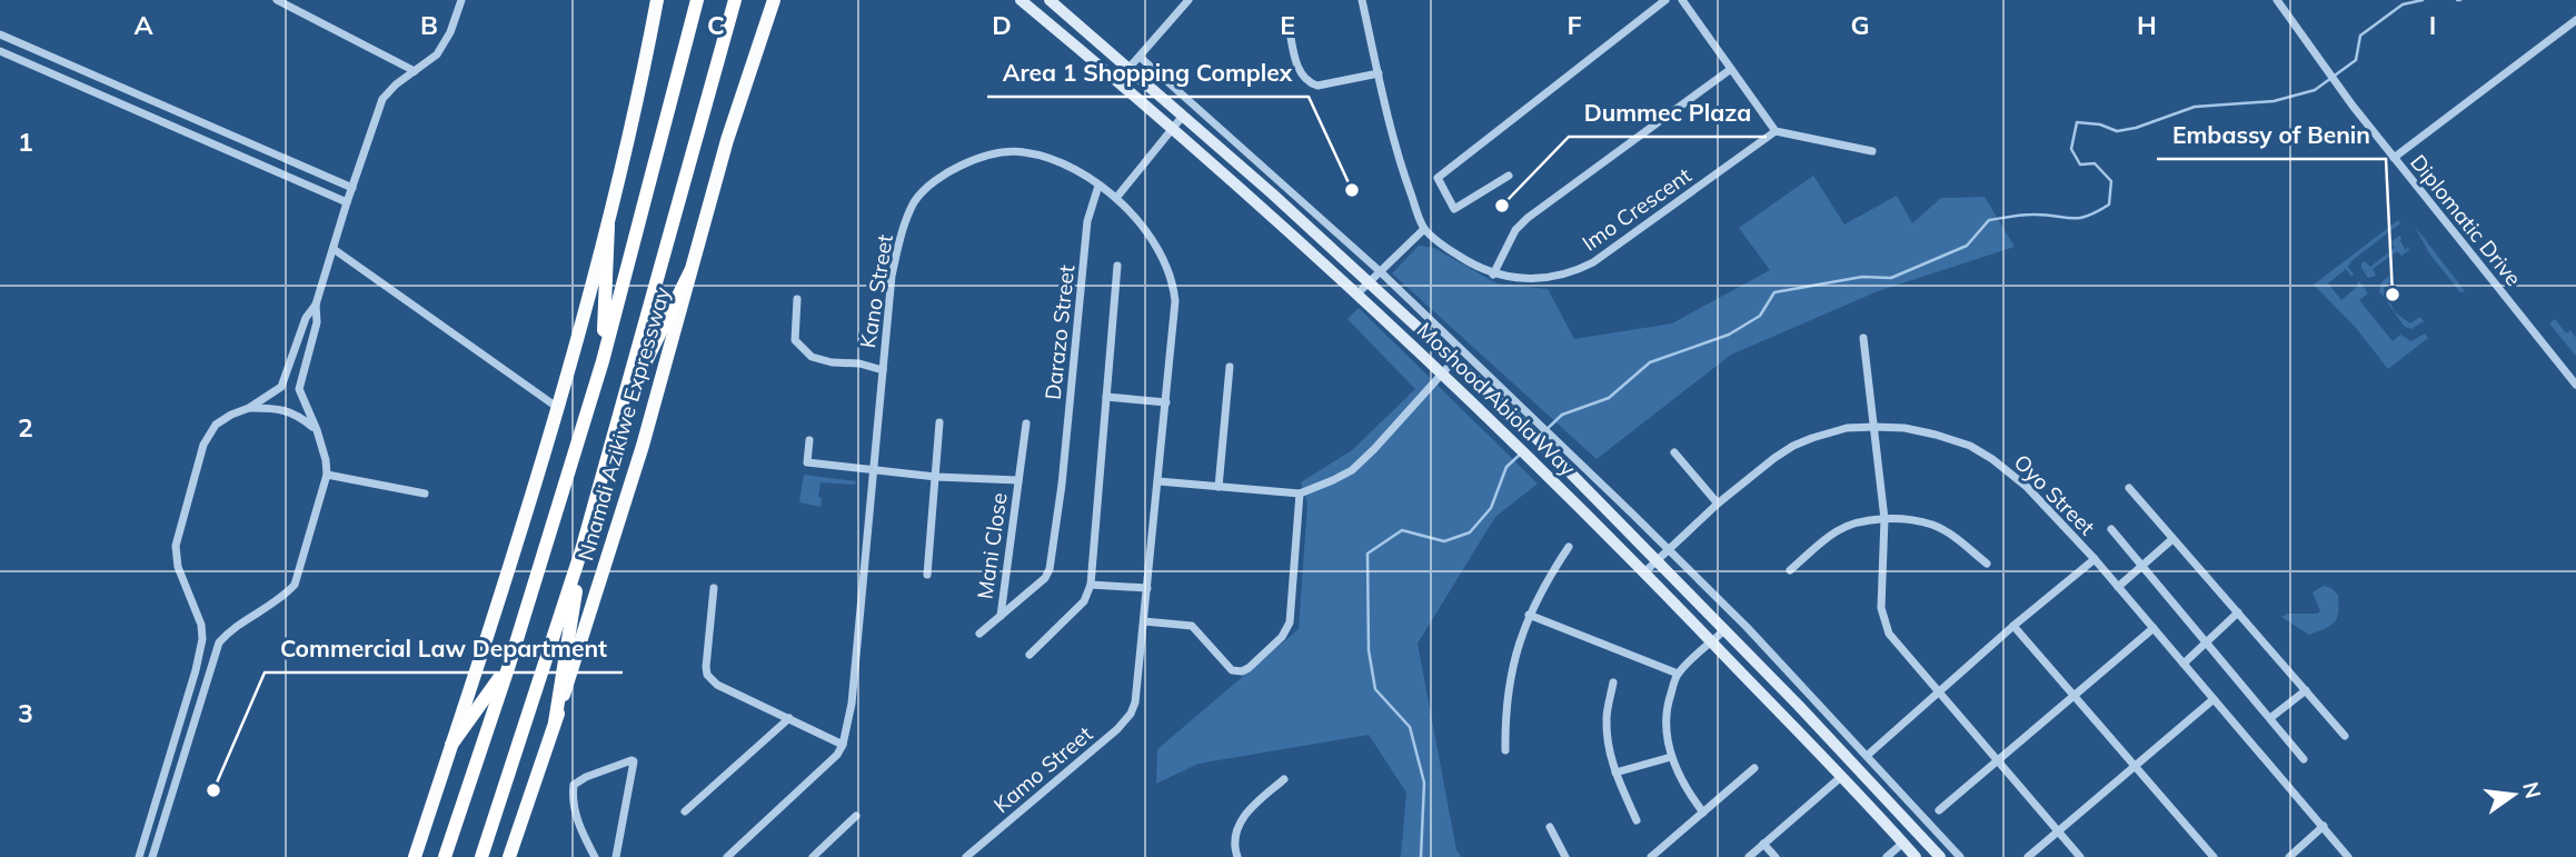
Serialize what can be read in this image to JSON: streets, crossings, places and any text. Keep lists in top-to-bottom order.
{
  "streets": {
    "highway": ["Nnamdi Azikiwe Expressway"],
    "main road": ["Moshood Abiola Way"],
    "street": [
      "Imo Crescent",
      "Diplomatic Drive",
      "Kano Street",
      "Darazo Street",
      "Oyo Street",
      "Mani Close",
      "Kamo Street"
    ]
  },
  "crossings": [
    ["Kano Street", "Darazo Street"],
    ["Kano Street", "Kamo Street"],
    ["Darazo Street", "Mani Close"],
    ["Moshood Abiola Way", "Oyo Street"]
  ],
  "places": [
    "Area 1 Shopping Complex",
    "Dummec Plaza",
    "Embassy of Benin",
    "Commercial Law Department"
  ],
  "north": "right",
  "grid": {
    "columns": [
      "A",
      "B",
      "C",
      "D",
      "E",
      "F",
      "G",
      "H",
      "I"
    ],
    "rows": ["1", "2", "3"]
  }
}
